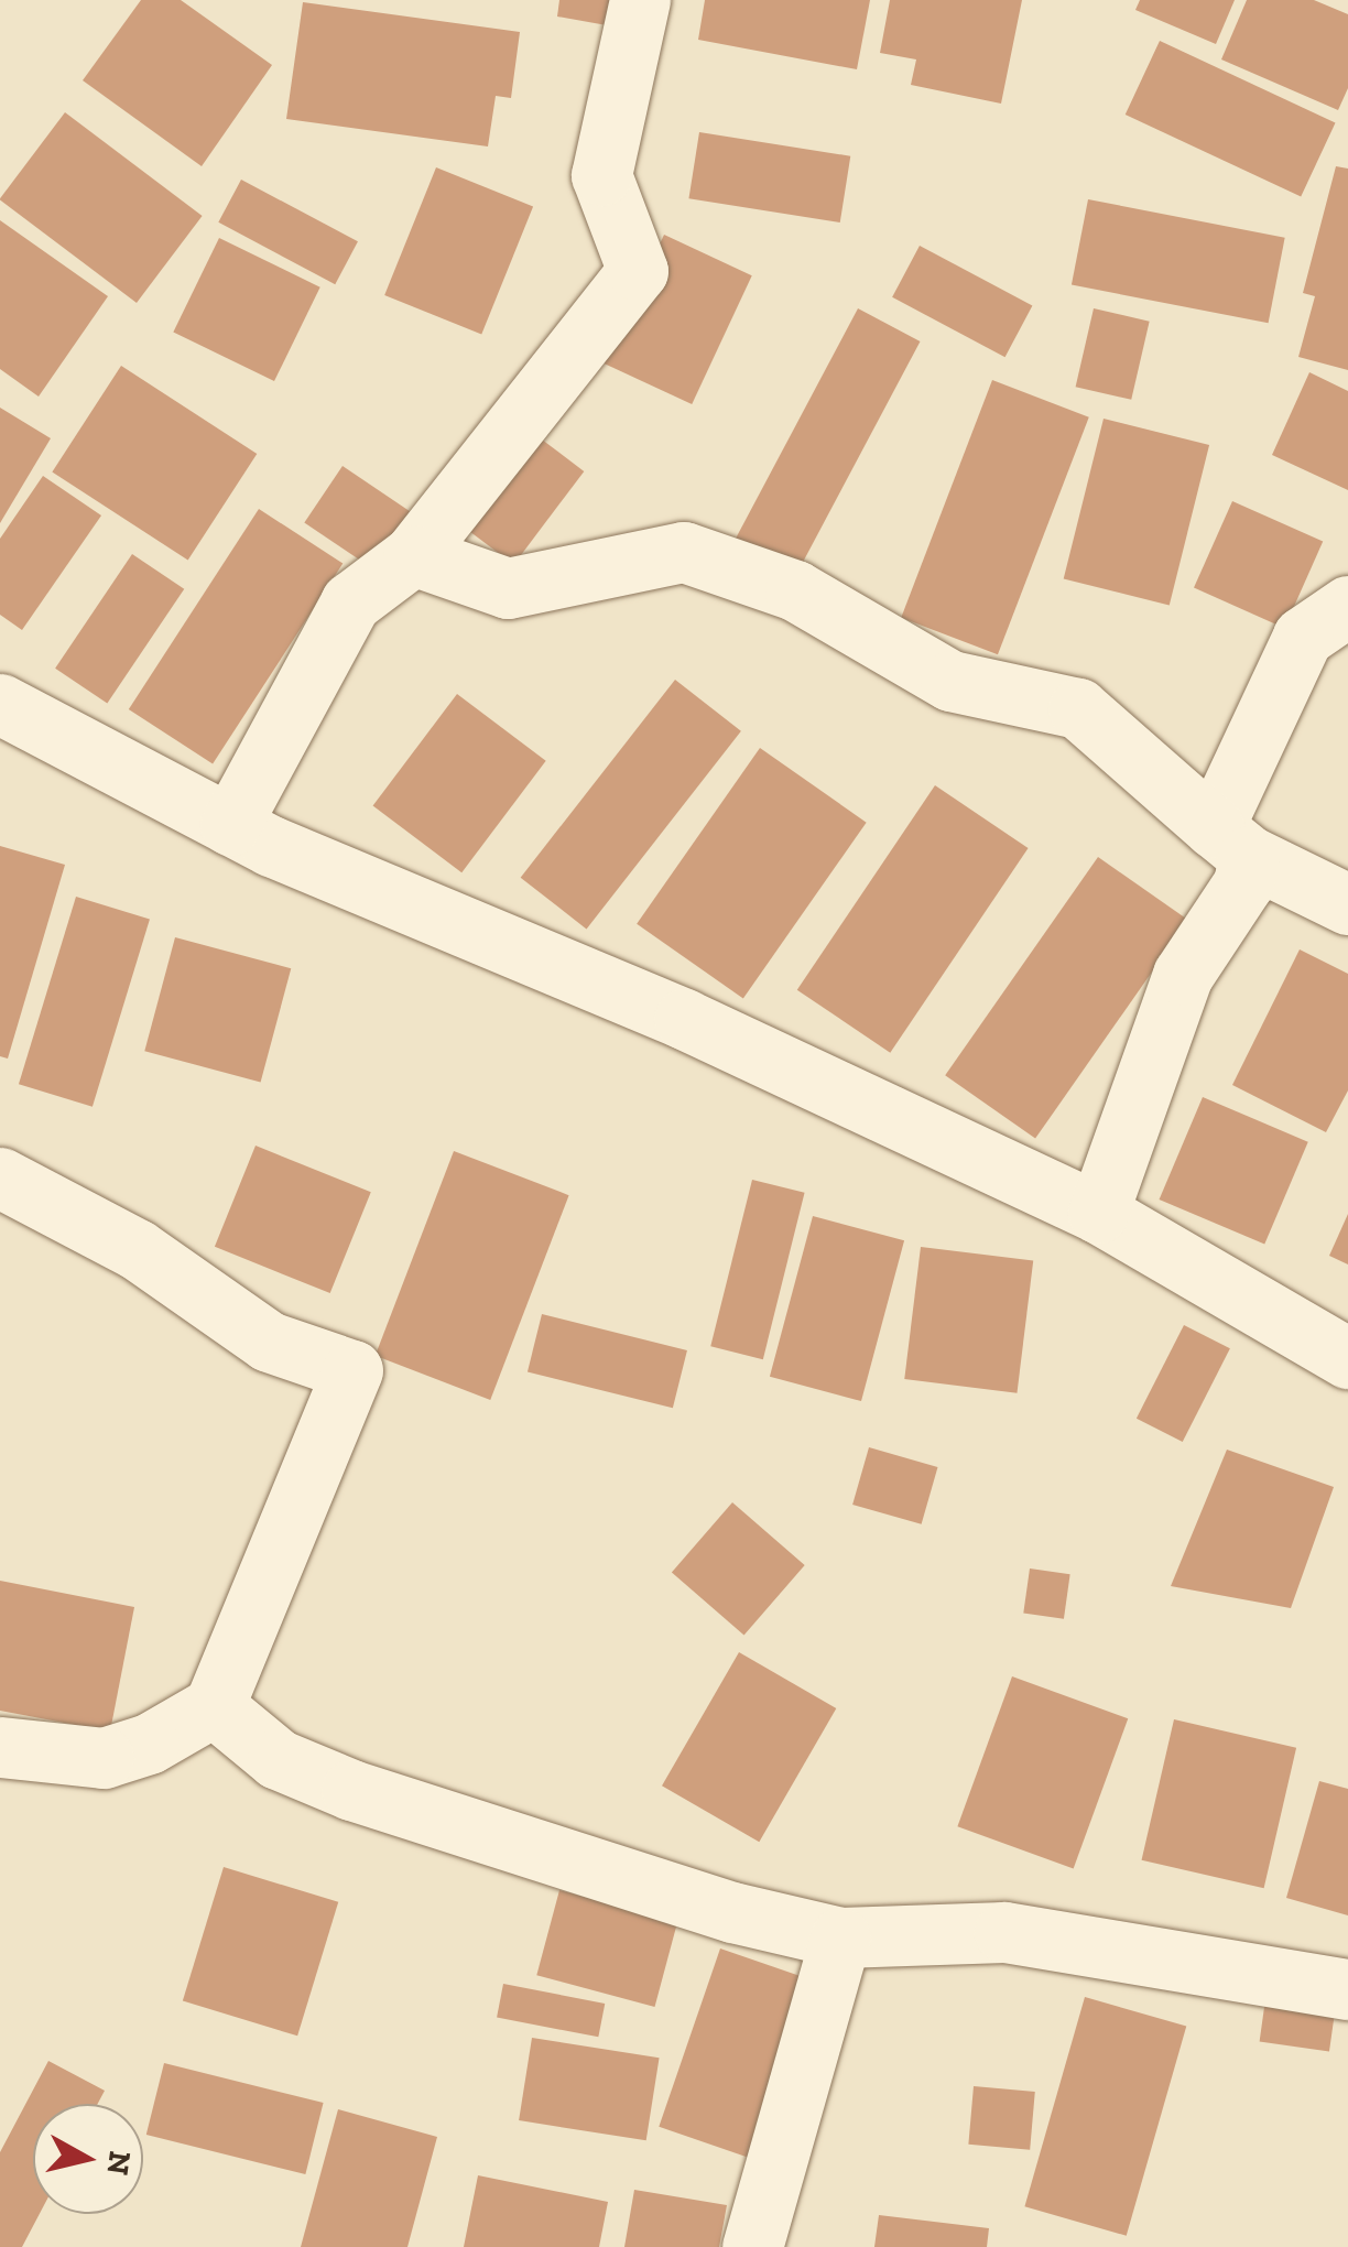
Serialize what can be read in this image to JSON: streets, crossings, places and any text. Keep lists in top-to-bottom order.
{
  "north": "right"
}
